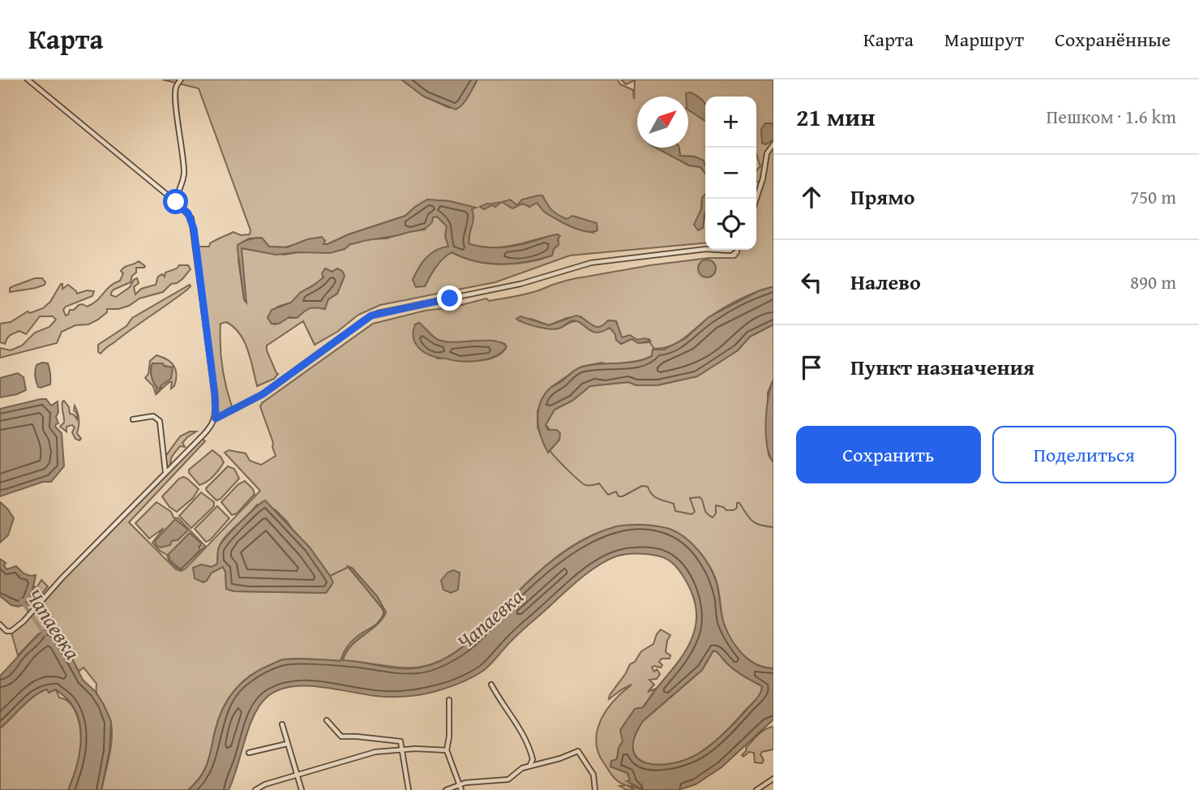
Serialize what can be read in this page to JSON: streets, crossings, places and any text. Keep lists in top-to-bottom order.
{
  "water": ["Чапаевка"],
  "north": "top right",
  "page": {
    "header": "Карта",
    "nav": ["Карта", "Маршрут", "Сохранённые"],
    "heading": ["21 мин", "Пешком · 1.6 km"],
    "map_buttons": ["+", "−"],
    "list": [
      ["Прямо", "750 m"],
      ["Налево", "890 m"],
      "Пункт назначения"
    ],
    "buttons": ["Сохранить", "Поделиться"]
  }
}
